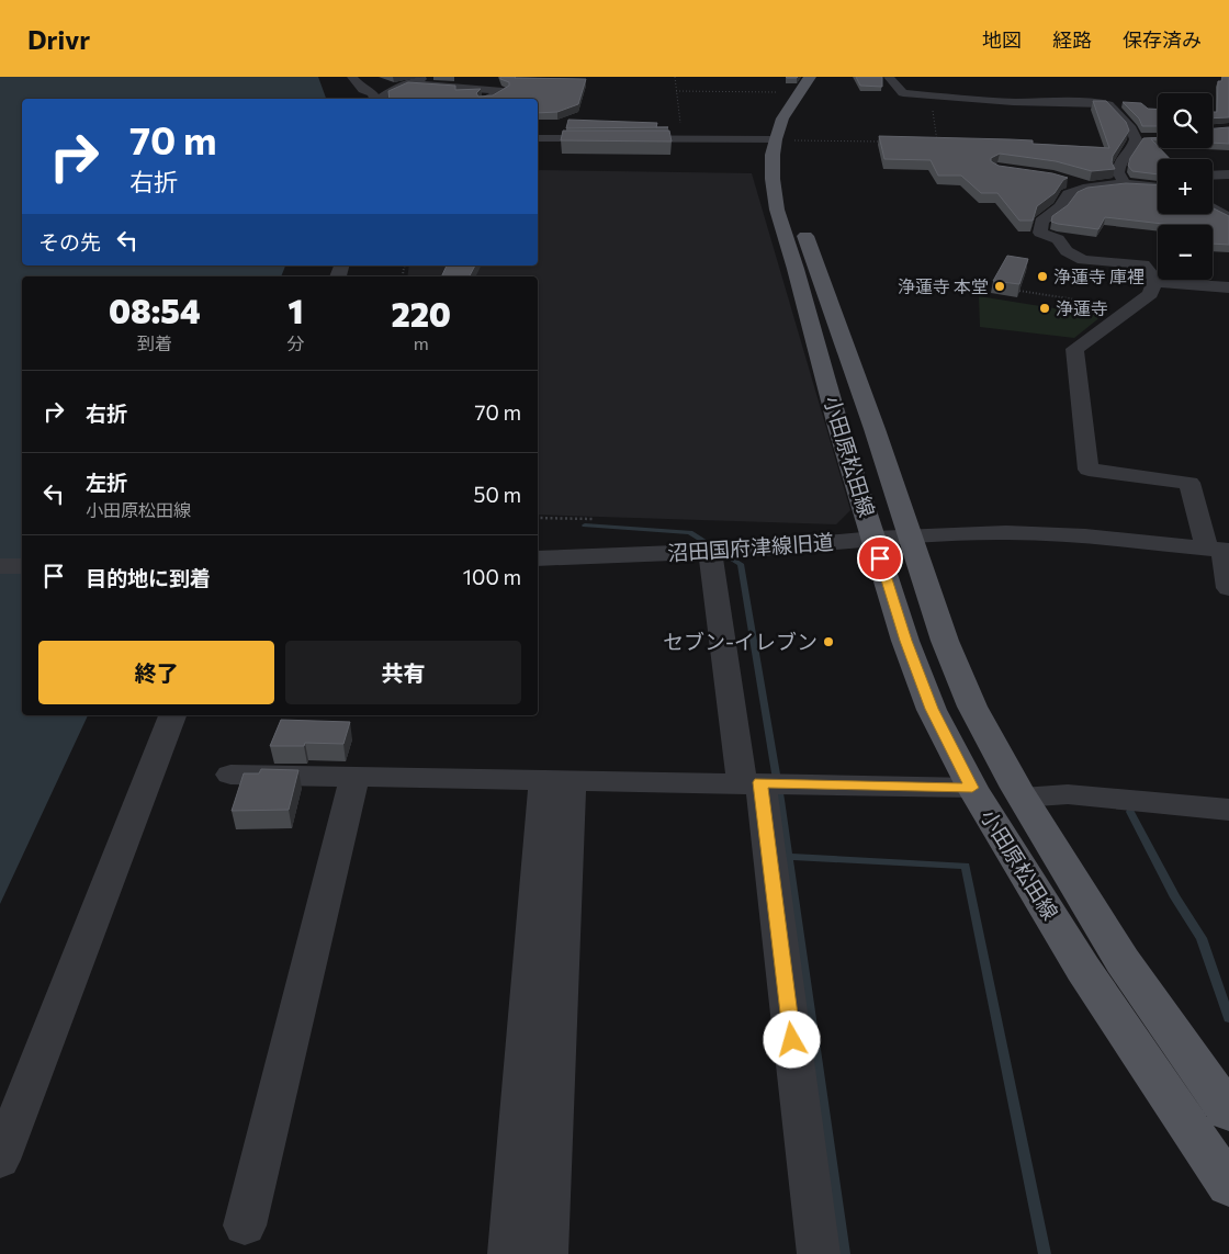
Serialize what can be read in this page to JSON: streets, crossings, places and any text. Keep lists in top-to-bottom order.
{
  "streets": {
    "main road": ["小田原松田線"],
    "street": ["沼田国府津線旧道"]
  },
  "crossings": [
    ["小田原松田線", "沼田国府津線旧道"]
  ],
  "places": [
    "浄蓮寺 庫裡",
    "浄蓮寺 本堂",
    "浄蓮寺",
    "セブン-イレブン"
  ],
  "page": {
    "header": "Drivr",
    "nav": ["地図", "経路", "保存済み"],
    "map_buttons": ["+", "−"],
    "turn": ["70 m", "右折"],
    "then": "その先",
    "eta": [
      "08:54",
      "到着",
      "1",
      "分",
      "220",
      "m"
    ],
    "list": [
      {
        "name": "右折",
        "value": "70 m"
      },
      {
        "name": "左折",
        "note": "小田原松田線",
        "value": "50 m"
      },
      {
        "name": "目的地に到着",
        "value": "100 m"
      }
    ],
    "buttons": ["終了", "共有"]
  }
}
